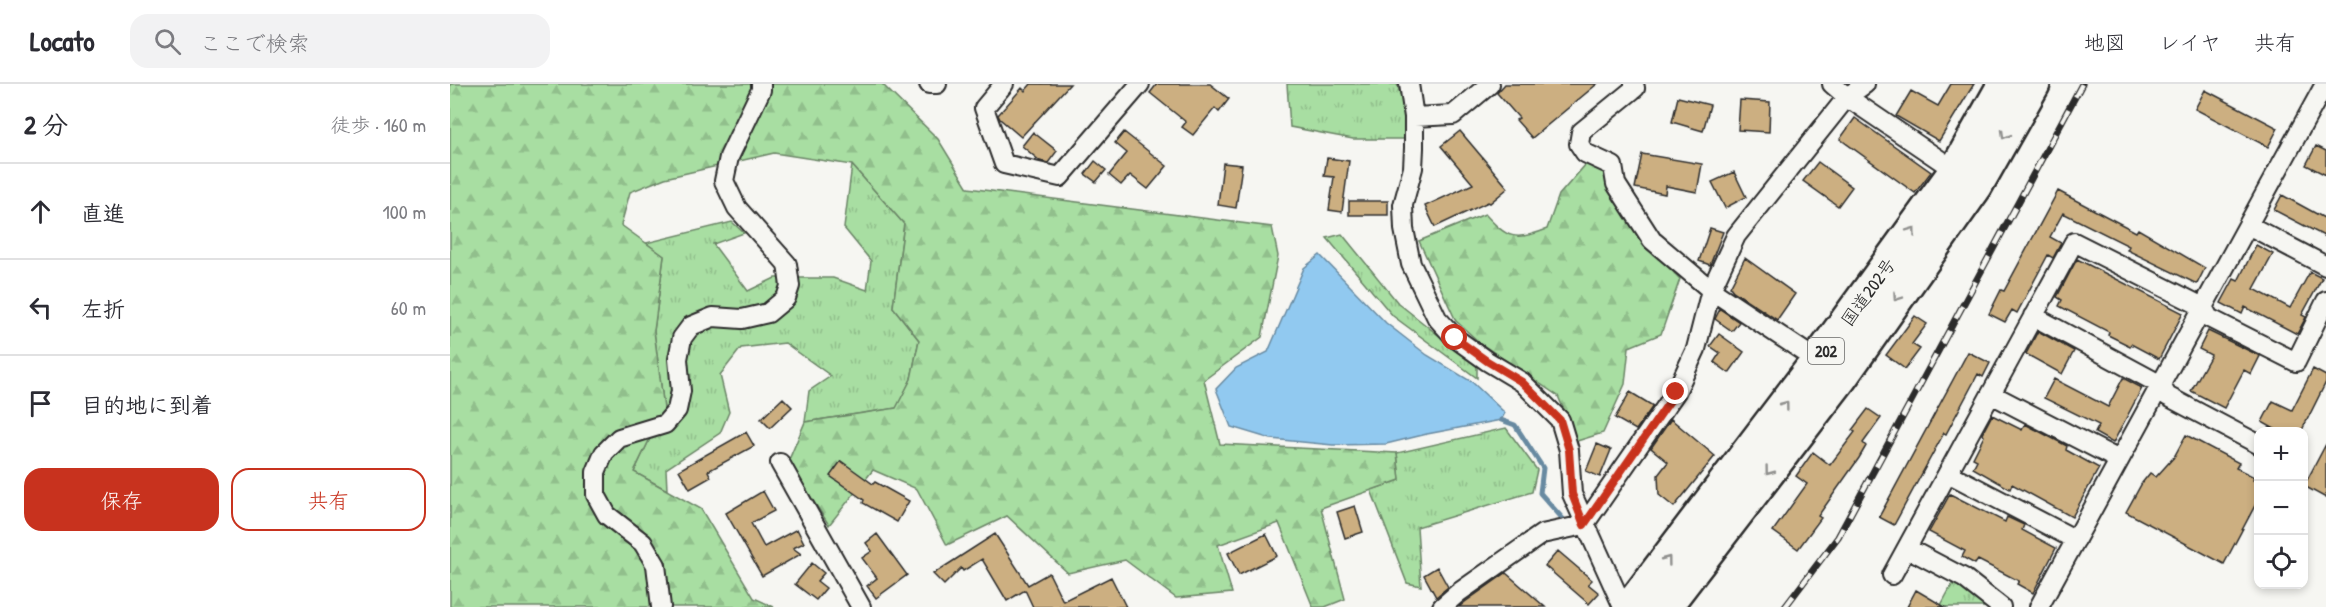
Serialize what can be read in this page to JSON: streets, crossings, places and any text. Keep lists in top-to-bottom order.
{
  "streets": {
    "highway": ["国道202号", "202"]
  },
  "page": {
    "header": "Locato",
    "search": "ここで検索",
    "nav": ["地図", "レイヤ", "共有"],
    "heading": ["2 分", "徒歩 · 160 m"],
    "list": [
      ["直進", "100 m"],
      ["左折", "60 m"],
      "目的地に到着"
    ],
    "map_buttons": ["+", "−"],
    "buttons": ["保存", "共有"]
  }
}
